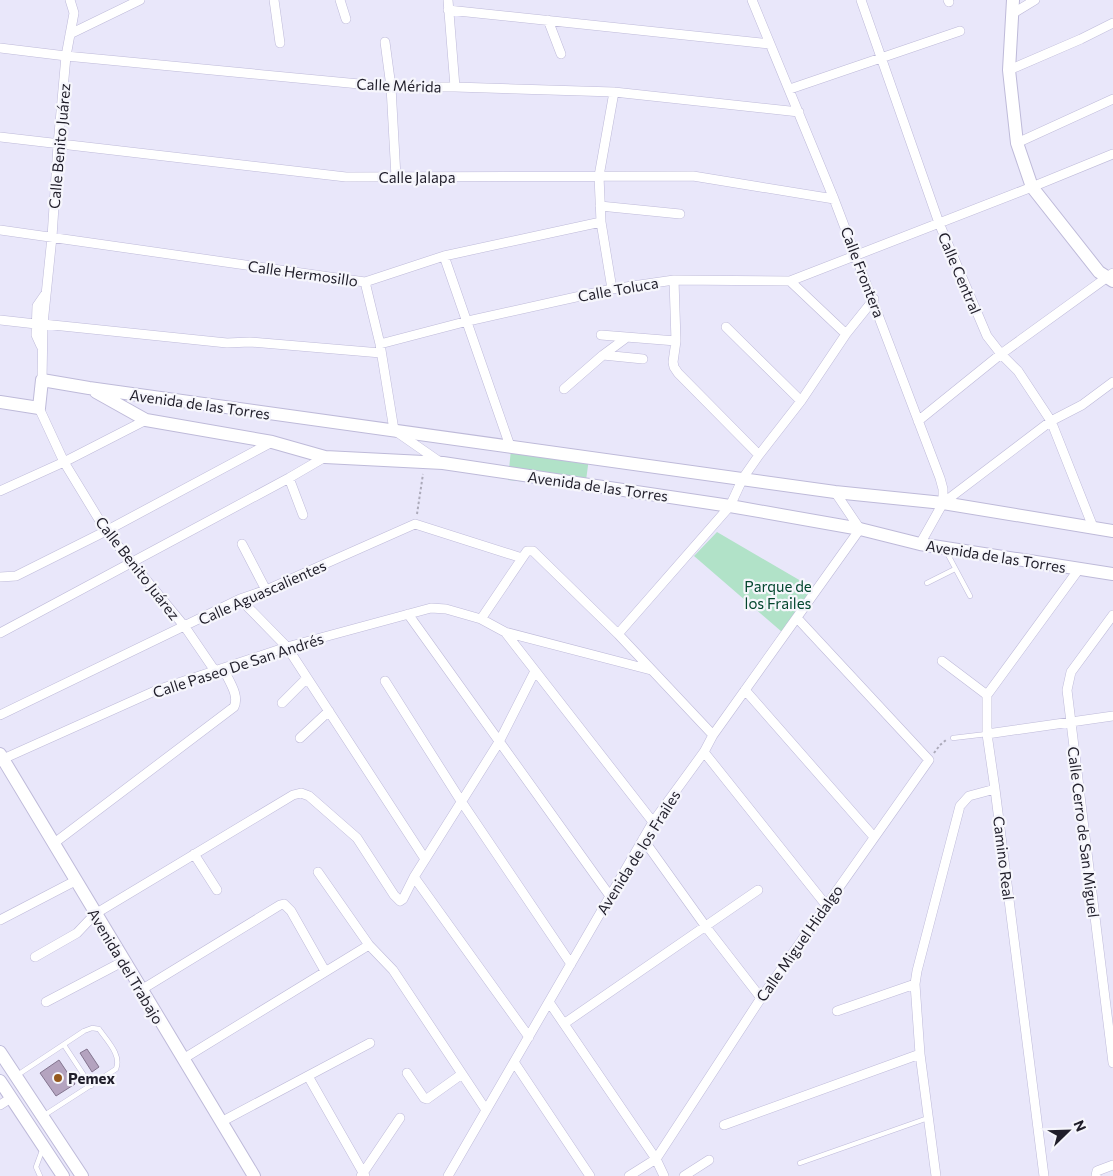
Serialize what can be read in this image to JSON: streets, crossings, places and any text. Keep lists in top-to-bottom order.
{
  "streets": {
    "street": [
      "Calle Mérida",
      "Calle Benito Juárez",
      "Calle Jalapa",
      "Calle Frontera",
      "Calle Hermosillo",
      "Calle Central",
      "Calle Toluca",
      "Avenida de las Torres",
      "Calle Aguascalientes",
      "Calle Paseo De San Andrés",
      "Calle Cerro de San Miguel",
      "Avenida de los Frailes",
      "Camino Real",
      "Calle Miguel Hidalgo",
      "Avenida del Trabajo"
    ]
  },
  "crossings": [
    ["Calle Mérida", "Calle Benito Juárez"],
    ["Calle Mérida", "Calle Frontera"],
    ["Calle Benito Juárez", "Calle Jalapa"],
    ["Calle Benito Juárez", "Calle Hermosillo"],
    ["Calle Benito Juárez", "Calle Toluca"],
    ["Calle Benito Juárez", "Avenida de las Torres"],
    ["Calle Benito Juárez", "Calle Aguascalientes"],
    ["Calle Benito Juárez", "Calle Paseo De San Andrés"],
    ["Calle Benito Juárez", "Avenida del Trabajo"],
    ["Calle Jalapa", "Calle Frontera"],
    ["Calle Frontera", "Calle Toluca"],
    ["Calle Frontera", "Avenida de las Torres"],
    ["Calle Central", "Calle Toluca"],
    ["Calle Central", "Avenida de las Torres"],
    ["Avenida de las Torres", "Avenida de los Frailes"],
    ["Calle Paseo De San Andrés", "Avenida del Trabajo"]
  ],
  "parks": ["Parque de los Frailes"],
  "places": ["Pemex"],
  "north": "top right"
}
